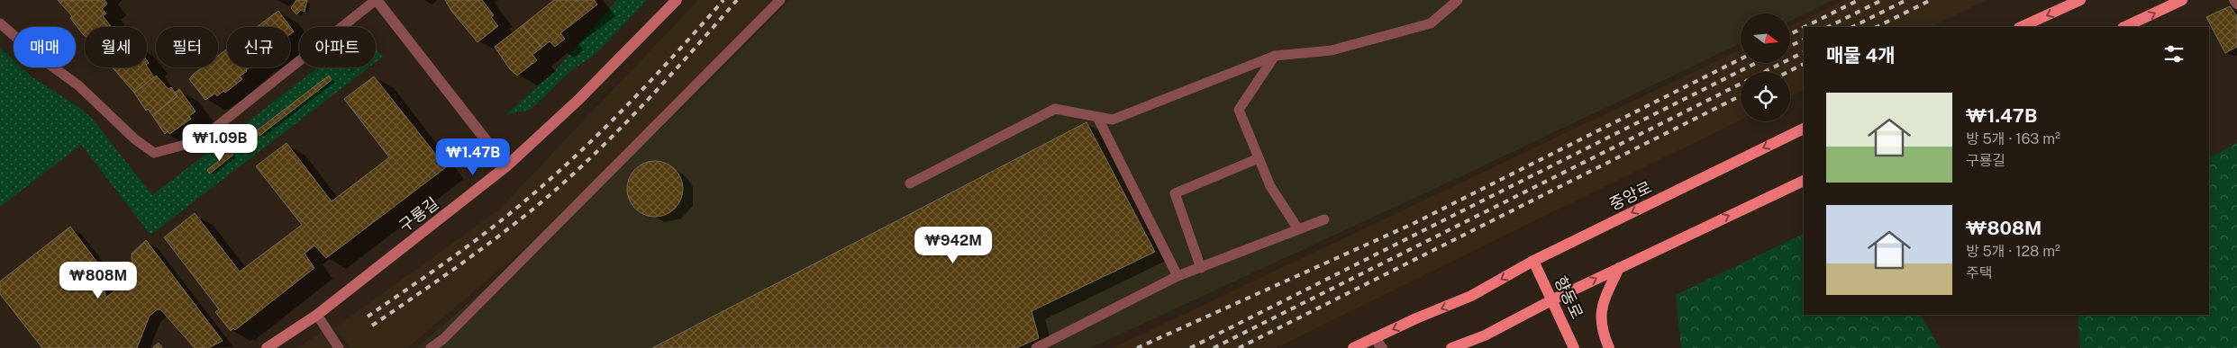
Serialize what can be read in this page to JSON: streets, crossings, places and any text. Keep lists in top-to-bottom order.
{
  "streets": {
    "main road": ["중앙로", "구룡길", "향동로"]
  },
  "crossings": [
    ["중앙로", "향동로"]
  ],
  "north": "right",
  "page": {
    "chip": [
      "매매",
      "월세",
      "필터",
      "신규",
      "아파트"
    ],
    "heading": "매물 4개",
    "list": [
      {
        "name": "₩1.47B",
        "note": "방 5개 · 163 m² · 구룡길"
      },
      {
        "name": "₩808M",
        "note": "방 5개 · 128 m² · 주택"
      }
    ],
    "price": [
      "₩1.09B",
      "₩1.47B",
      "₩942M",
      "₩808M"
    ]
  }
}
